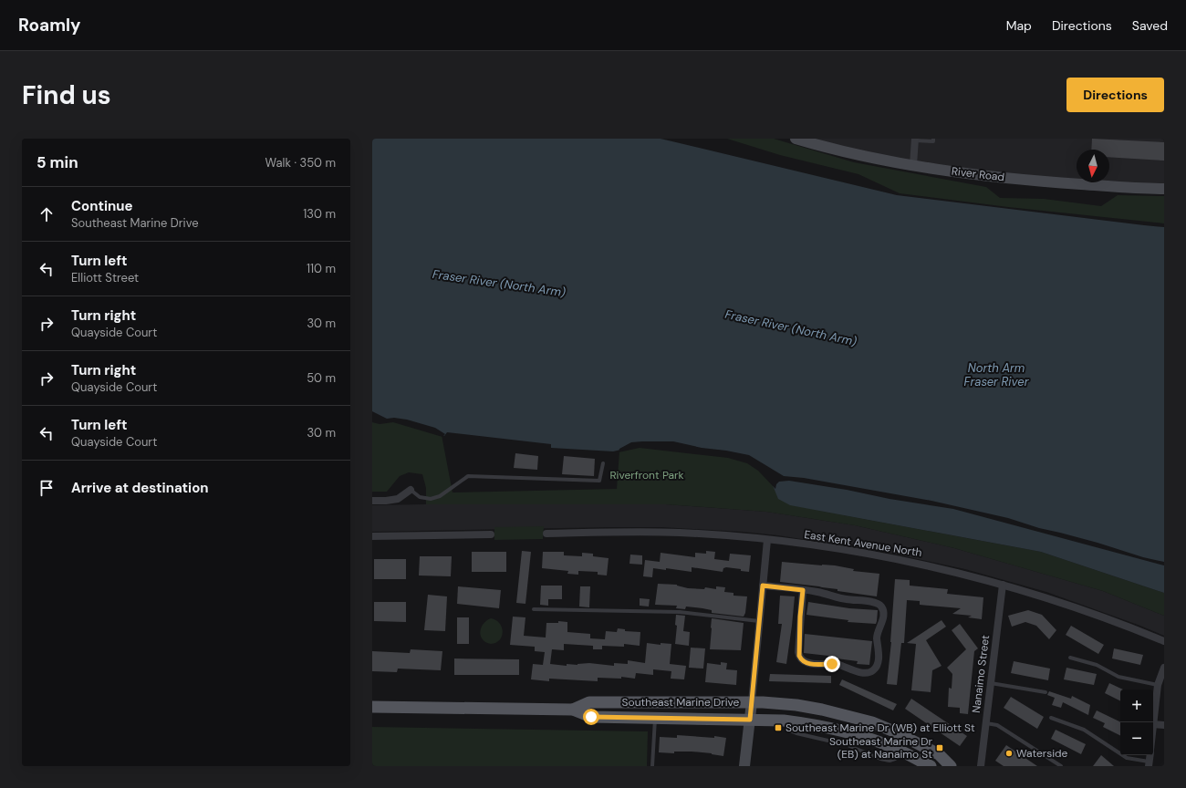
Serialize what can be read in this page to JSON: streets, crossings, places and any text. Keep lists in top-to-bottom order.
{
  "streets": {
    "main road": ["Southeast Marine Drive"],
    "street": ["River Road", "East Kent Avenue North", "Nanaimo Street"]
  },
  "crossings": [
    ["East Kent Avenue North", "Nanaimo Street"]
  ],
  "water": ["Fraser River (North Arm)", "North Arm Fraser River"],
  "parks": ["Riverfront Park"],
  "places": {
    "transit": ["Southeast Marine Dr (WB) at Elliott St", "Southeast Marine Dr (EB) at Nanaimo St"],
    "other": ["Waterside"]
  },
  "north": "bottom",
  "page": {
    "header": "Roamly",
    "nav": ["Map", "Directions", "Saved"],
    "buttons": "Directions",
    "title": "Find us",
    "heading": ["5 min", "Walk · 350 m"],
    "list": [
      ["Continue", "Southeast Marine Drive", "130 m"],
      ["Turn left", "Elliott Street", "110 m"],
      ["Turn right", "Quayside Court", "30 m"],
      ["Turn right", "Quayside Court", "50 m"],
      ["Turn left", "Quayside Court", "30 m"],
      "Arrive at destination"
    ],
    "map_buttons": ["+", "−"]
  }
}
